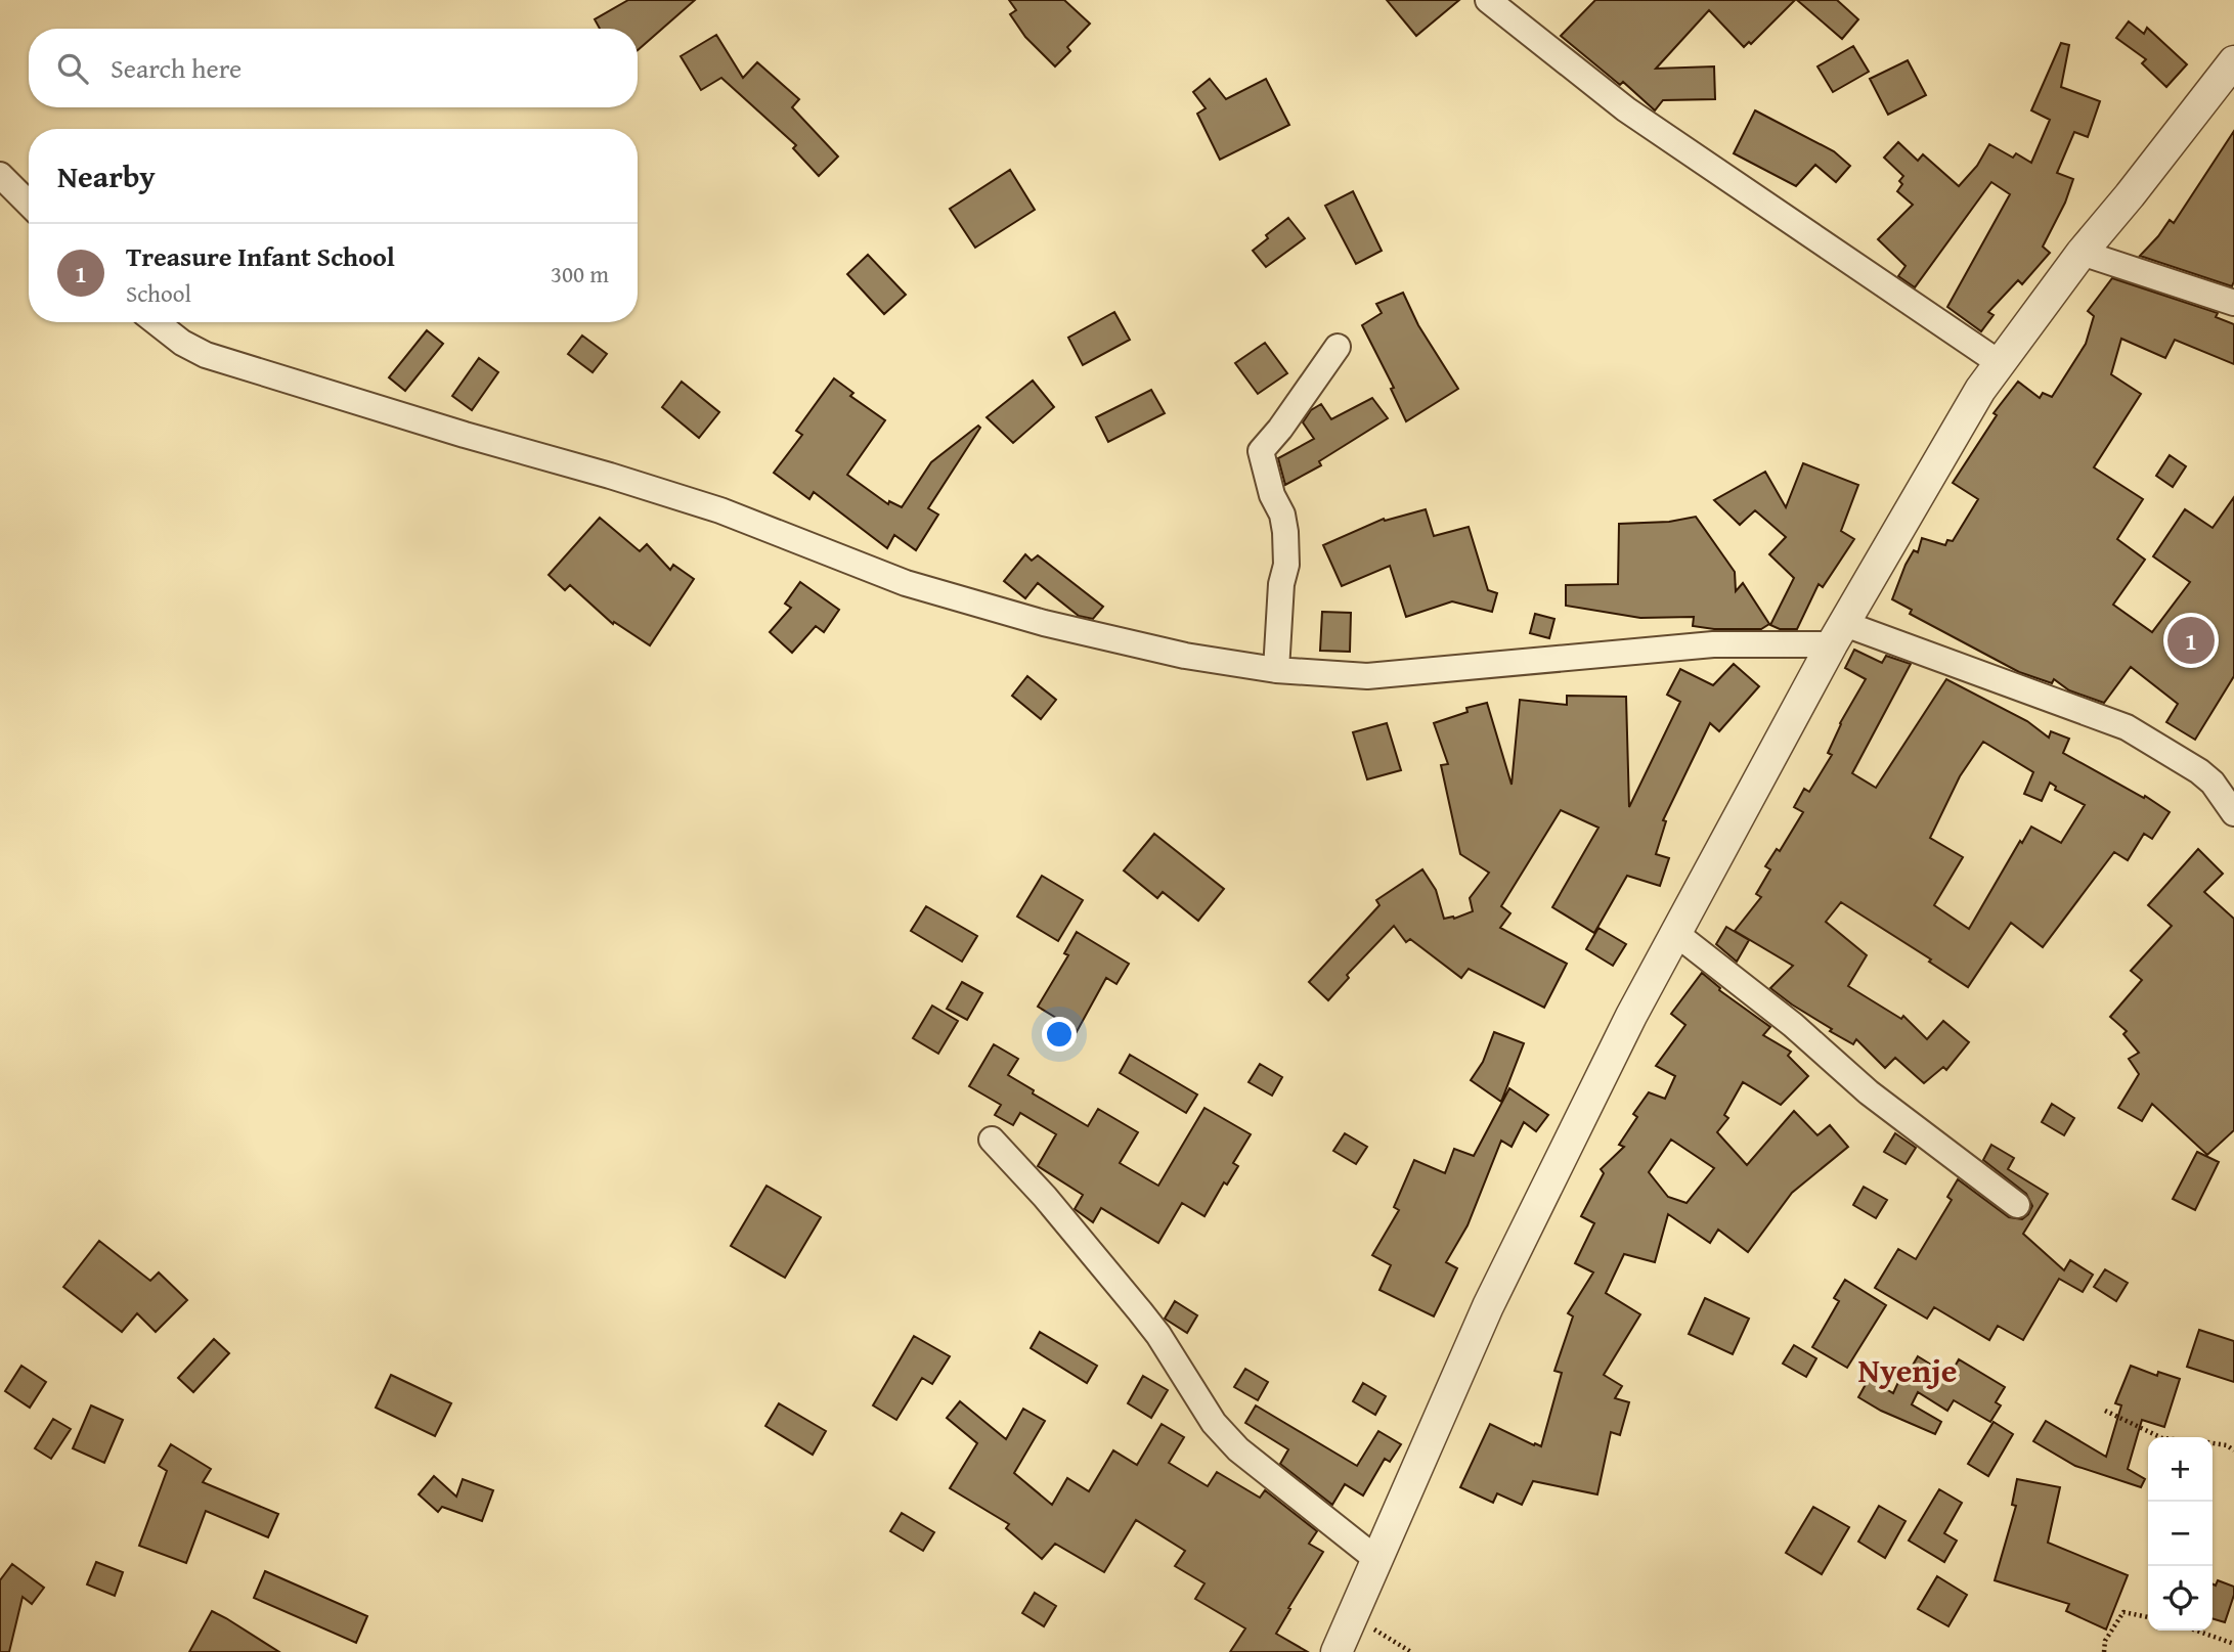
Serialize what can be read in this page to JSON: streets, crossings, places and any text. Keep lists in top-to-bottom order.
{
  "districts": ["Nyenje"],
  "page": {
    "search": "Search here",
    "heading": "Nearby",
    "list": [
      {
        "mark": "1",
        "name": "Treasure Infant School",
        "note": "School",
        "value": "300 m"
      }
    ],
    "pins": "1",
    "map_buttons": ["+", "−"]
  }
}
